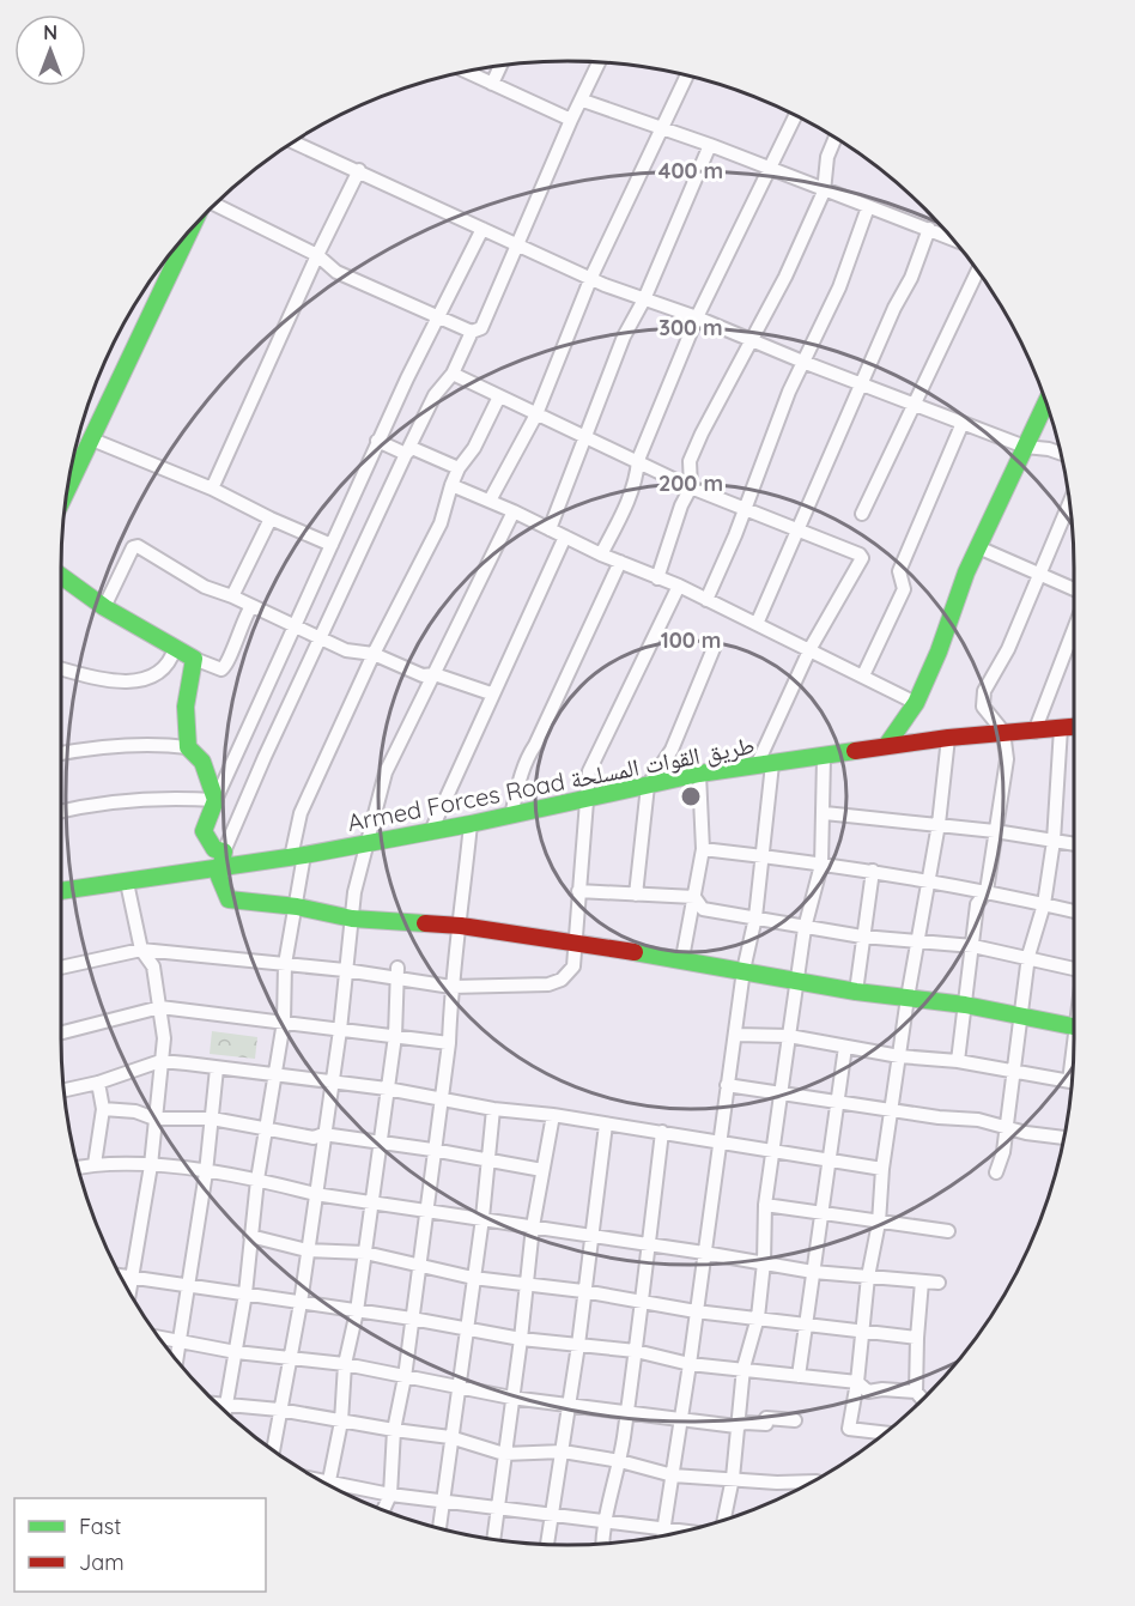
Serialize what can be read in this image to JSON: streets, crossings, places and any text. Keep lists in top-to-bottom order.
{
  "streets": {
    "main road": ["Armed Forces Road طريق القوات المسلحة"]
  },
  "legend": ["Fast", "Jam"],
  "north": "top",
  "rings": [
    "400 m",
    "300 m",
    "200 m",
    "100 m"
  ]
}
